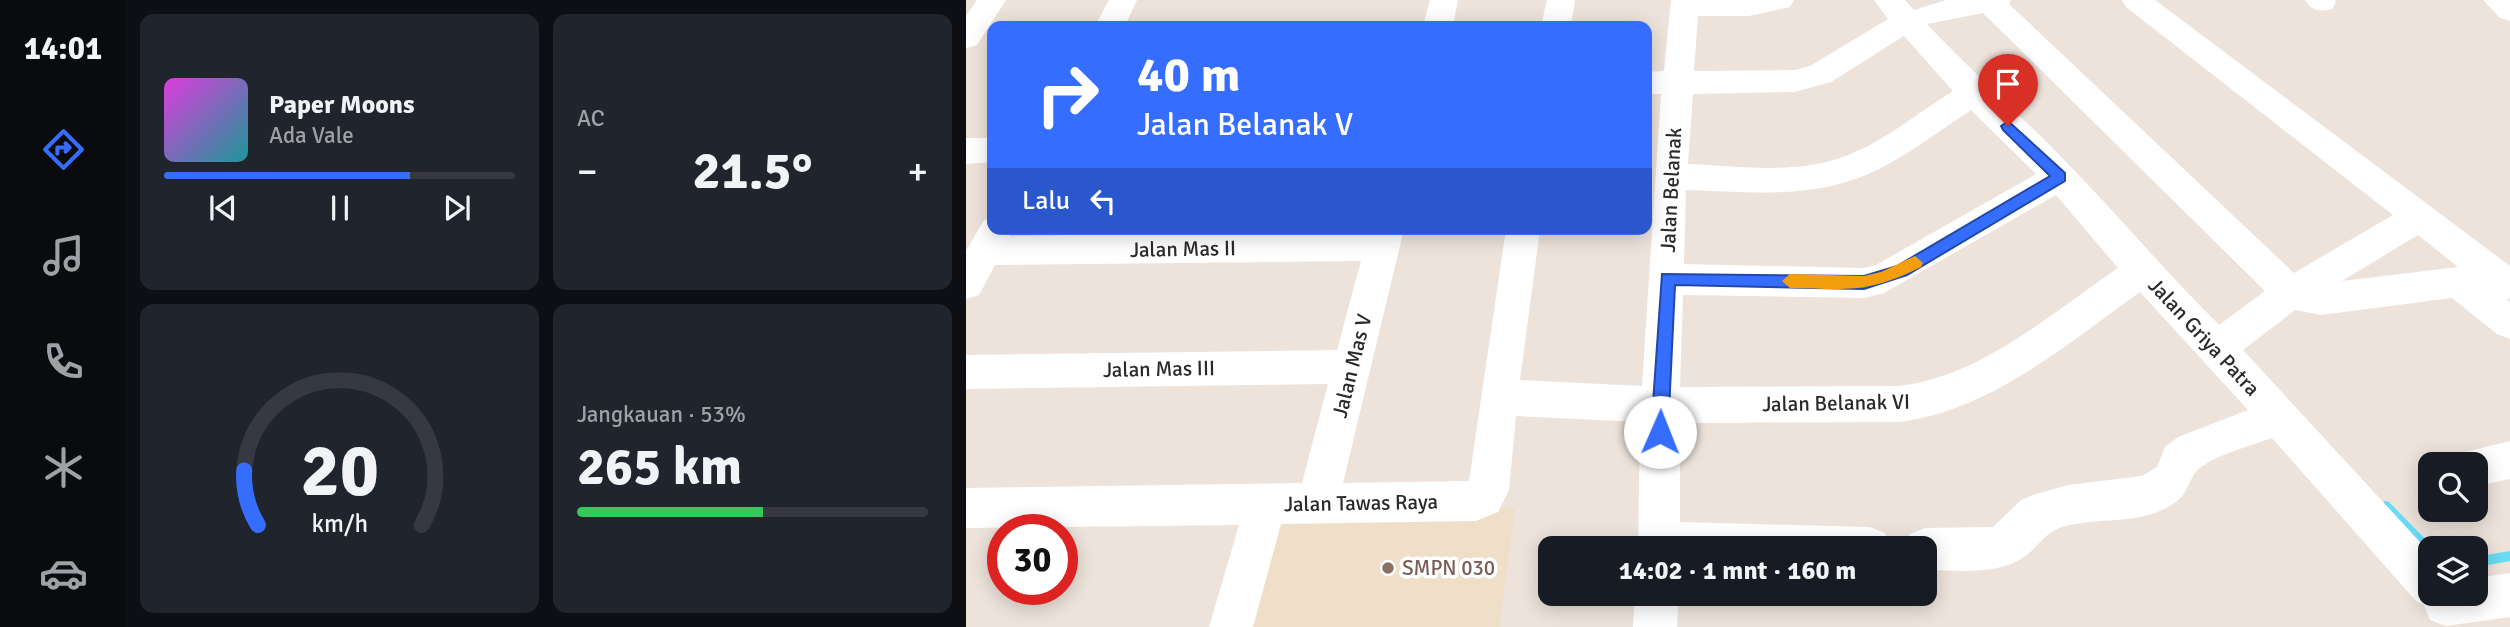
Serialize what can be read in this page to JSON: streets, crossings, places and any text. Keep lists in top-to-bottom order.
{
  "streets": {
    "street": [
      "Jalan Belanak",
      "Jalan Mas II",
      "Jalan Griya Patra",
      "Jalan Mas V",
      "Jalan Mas III",
      "Jalan Belanak VI",
      "Jalan Tawas Raya"
    ]
  },
  "crossings": [
    ["Jalan Belanak", "Jalan Belanak VI"],
    ["Jalan Mas II", "Jalan Mas V"],
    ["Jalan Griya Patra", "Jalan Belanak VI"],
    ["Jalan Mas V", "Jalan Mas III"],
    ["Jalan Mas V", "Jalan Tawas Raya"],
    ["Jalan Belanak VI", "Jalan Tawas Raya"]
  ],
  "places": ["SMPN 030"],
  "page": {
    "tabs": "14:01",
    "tile": [
      "AC",
      ["Jangkauan · 53%", "265 km"]
    ],
    "turn": ["40 m", "Jalan Belanak V"],
    "song": ["Paper Moons", "Ada Vale"],
    "heat": ["−", "21.5°", "+"],
    "then": "Lalu",
    "limit": "30",
    "trip": "14:02 · 1 mnt · 160 m",
    "gauge": ["20", "km/h"]
  }
}
